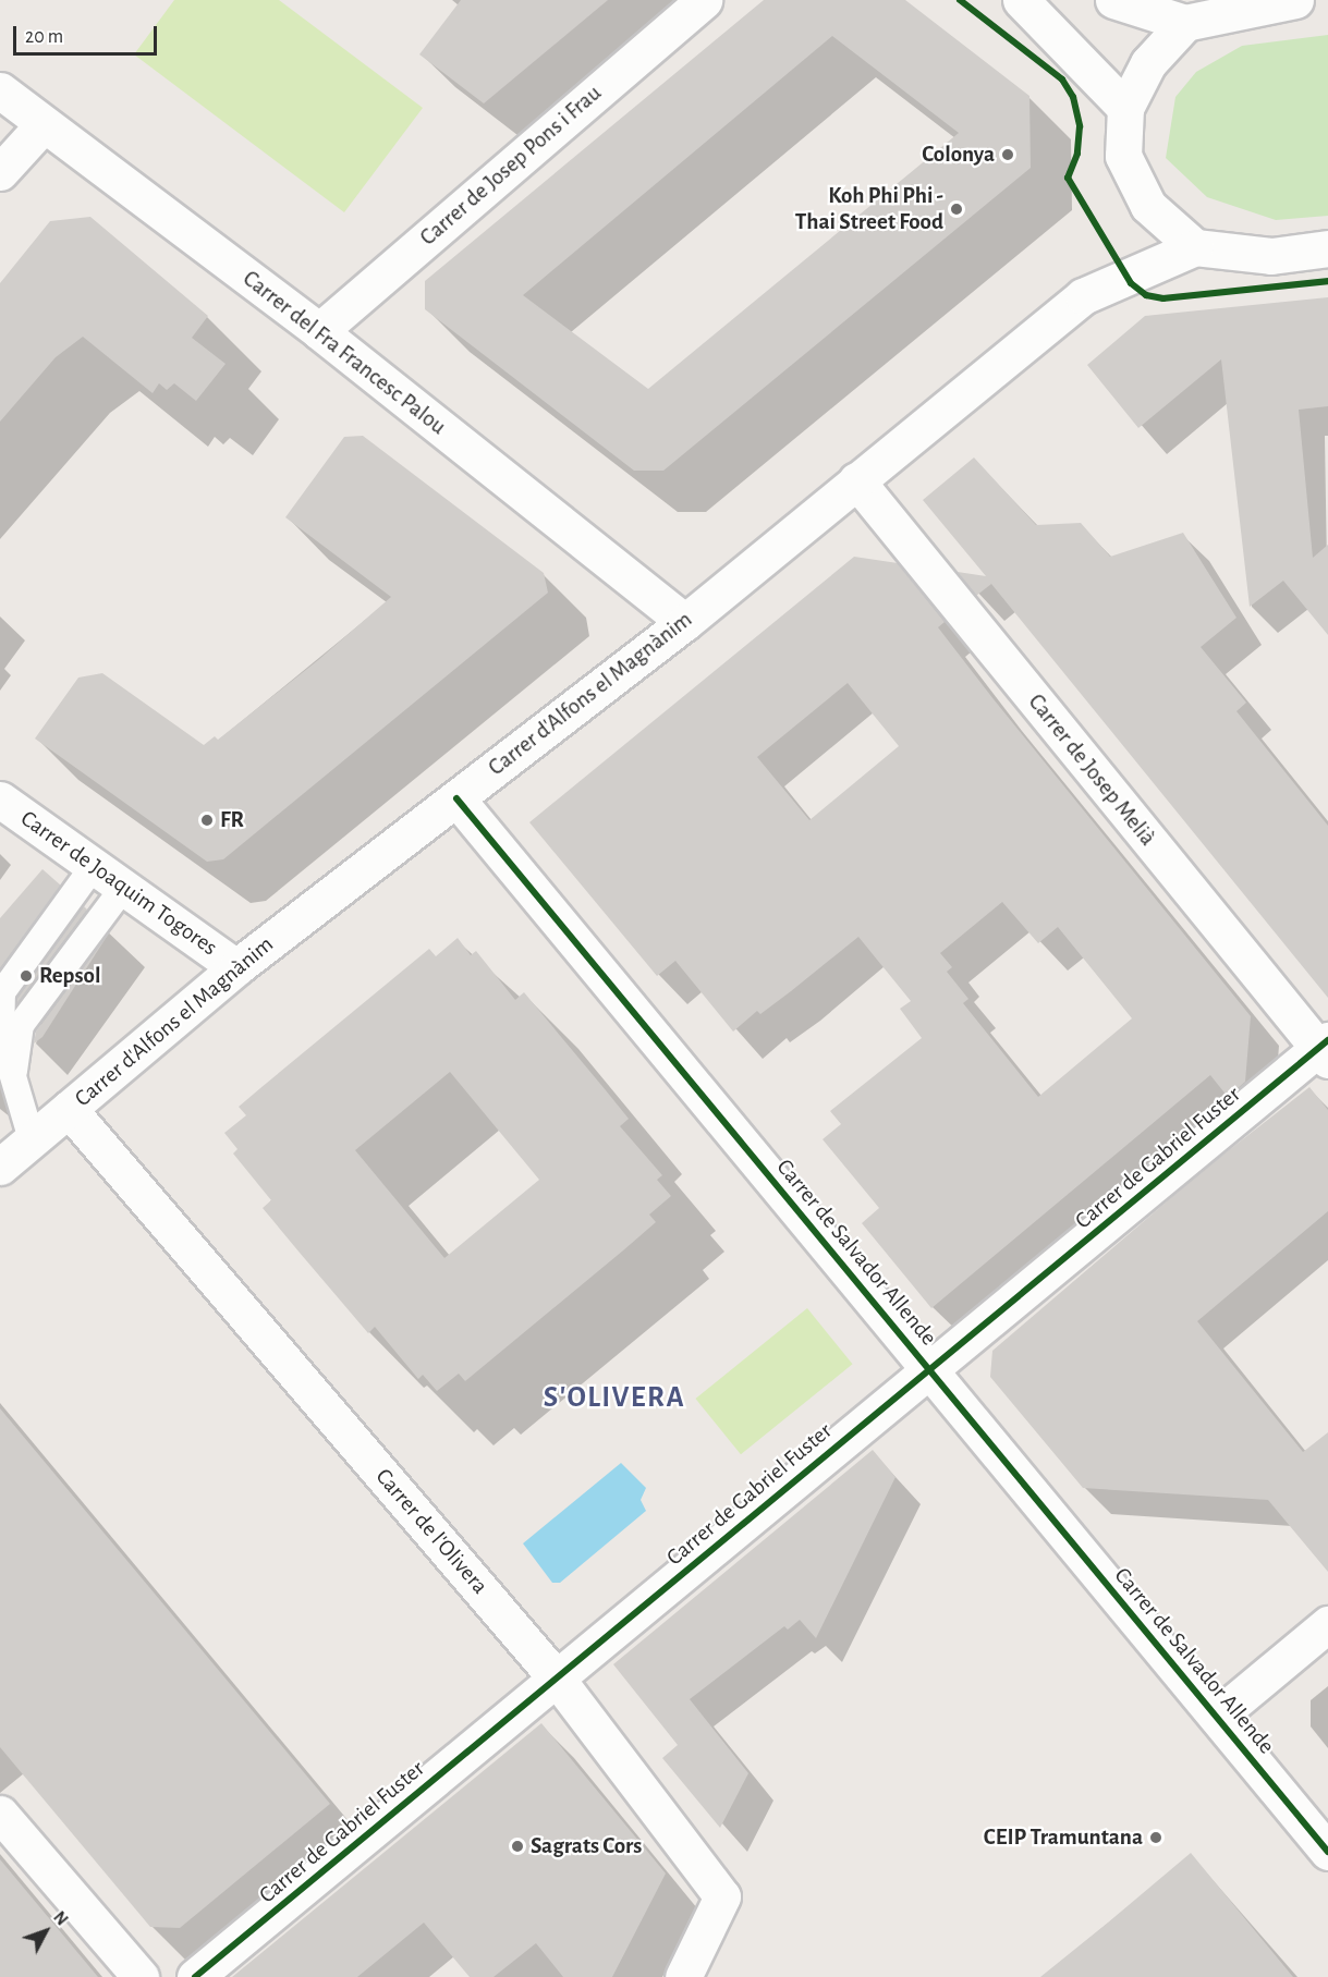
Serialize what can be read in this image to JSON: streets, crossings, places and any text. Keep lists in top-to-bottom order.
{
  "streets": {
    "street": [
      "Carrer de Josep Pons i Frau",
      "Carrer del Fra Francesc Palou",
      "Carrer d'Alfons el Magnànim",
      "Carrer de Josep Melià",
      "Carrer de Joaquim Togores",
      "Carrer de Gabriel Fuster",
      "Carrer de Salvador Allende",
      "Carrer de l'Olivera"
    ]
  },
  "crossings": [
    ["Carrer de Josep Pons i Frau", "Carrer del Fra Francesc Palou"],
    ["Carrer del Fra Francesc Palou", "Carrer d'Alfons el Magnànim"],
    ["Carrer d'Alfons el Magnànim", "Carrer de Josep Melià"],
    ["Carrer d'Alfons el Magnànim", "Carrer de Joaquim Togores"],
    ["Carrer d'Alfons el Magnànim", "Carrer de Salvador Allende"],
    ["Carrer d'Alfons el Magnànim", "Carrer de l'Olivera"],
    ["Carrer de Josep Melià", "Carrer de Gabriel Fuster"],
    ["Carrer de Gabriel Fuster", "Carrer de Salvador Allende"],
    ["Carrer de Gabriel Fuster", "Carrer de l'Olivera"]
  ],
  "districts": ["S'OLIVERA"],
  "places": [
    "Colonya",
    "Koh Phi Phi - Thai Street Food",
    "FR",
    "Repsol",
    "CEIP Tramuntana",
    "Sagrats Cors"
  ],
  "scale_bar": "20 m",
  "north": "top right"
}
